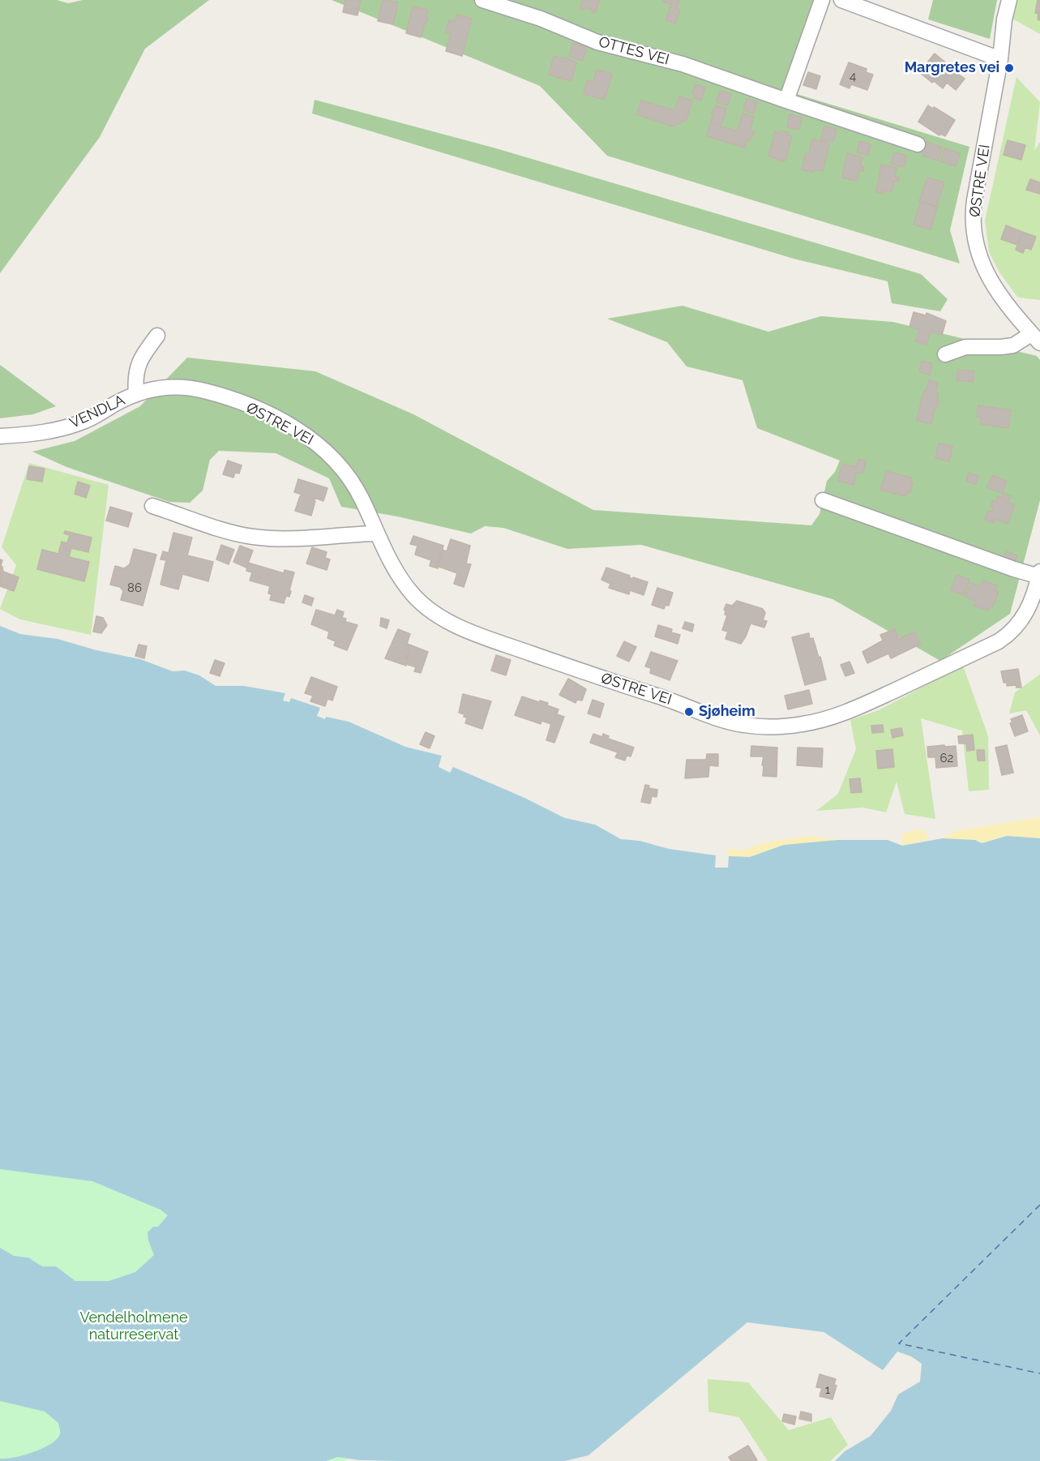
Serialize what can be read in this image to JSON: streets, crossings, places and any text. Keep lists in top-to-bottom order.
{
  "streets": {
    "street": ["OTTES VEI", "ØSTRE VEI", "VENDLA"]
  },
  "crossings": [
    ["ØSTRE VEI", "VENDLA"]
  ],
  "parks": ["Vendelholmene naturreservat"],
  "places": ["Margretes vei", "Sjøheim"],
  "house_numbers": [
    "4",
    "86",
    "62",
    "1"
  ]
}
